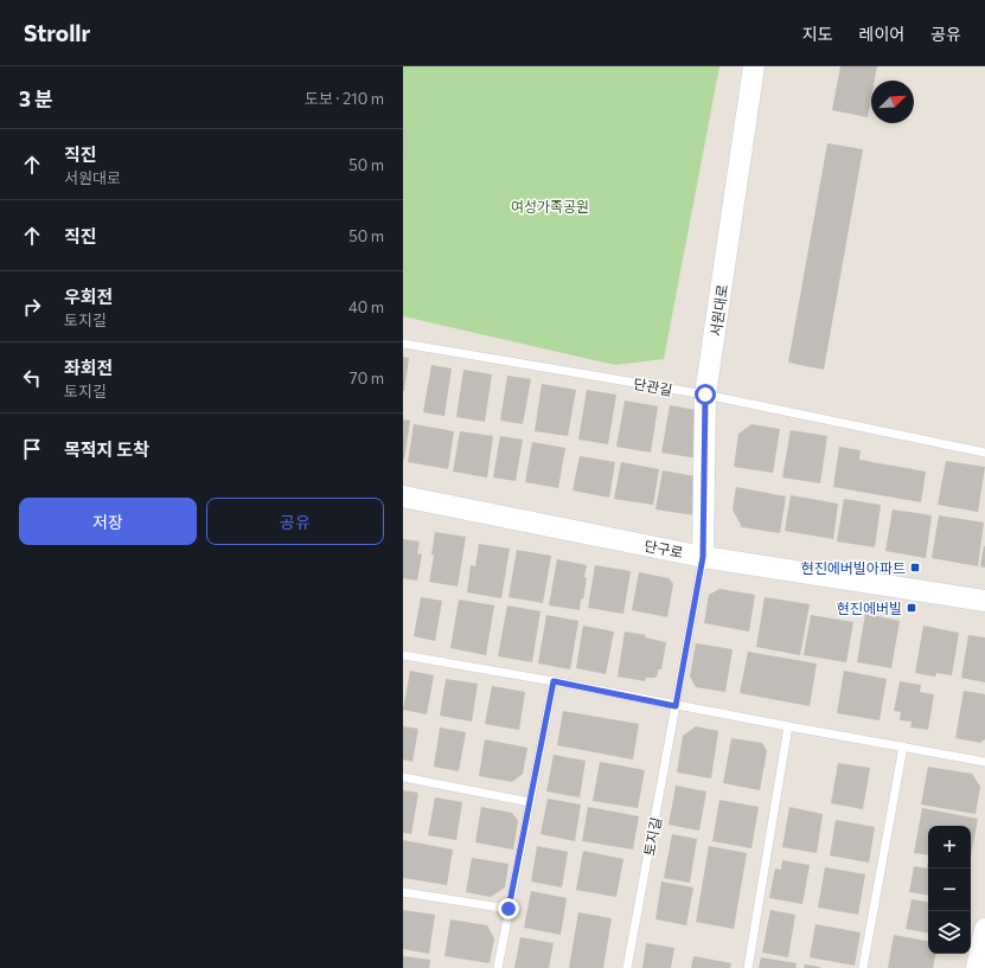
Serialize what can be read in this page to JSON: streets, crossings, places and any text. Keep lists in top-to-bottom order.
{
  "streets": {
    "street": ["서원대로", "단구로"],
    "lane": ["단관길", "토지길"]
  },
  "crossings": [
    ["서원대로", "단관길"],
    ["서원대로", "단구로"],
    ["서원대로", "토지길"],
    ["단구로", "토지길"]
  ],
  "parks": ["여성가족공원"],
  "places": {
    "transit": ["현진에버빌아파트", "현진에버빌"]
  },
  "north": "top right",
  "page": {
    "header": "Strollr",
    "nav": ["지도", "레이어", "공유"],
    "heading": ["3 분", "도보 · 210 m"],
    "list": [
      ["직진", "서원대로", "50 m"],
      ["직진", "50 m"],
      ["우회전", "토지길", "40 m"],
      ["좌회전", "토지길", "70 m"],
      "목적지 도착"
    ],
    "buttons": ["저장", "공유"],
    "map_buttons": ["+", "−"]
  }
}
